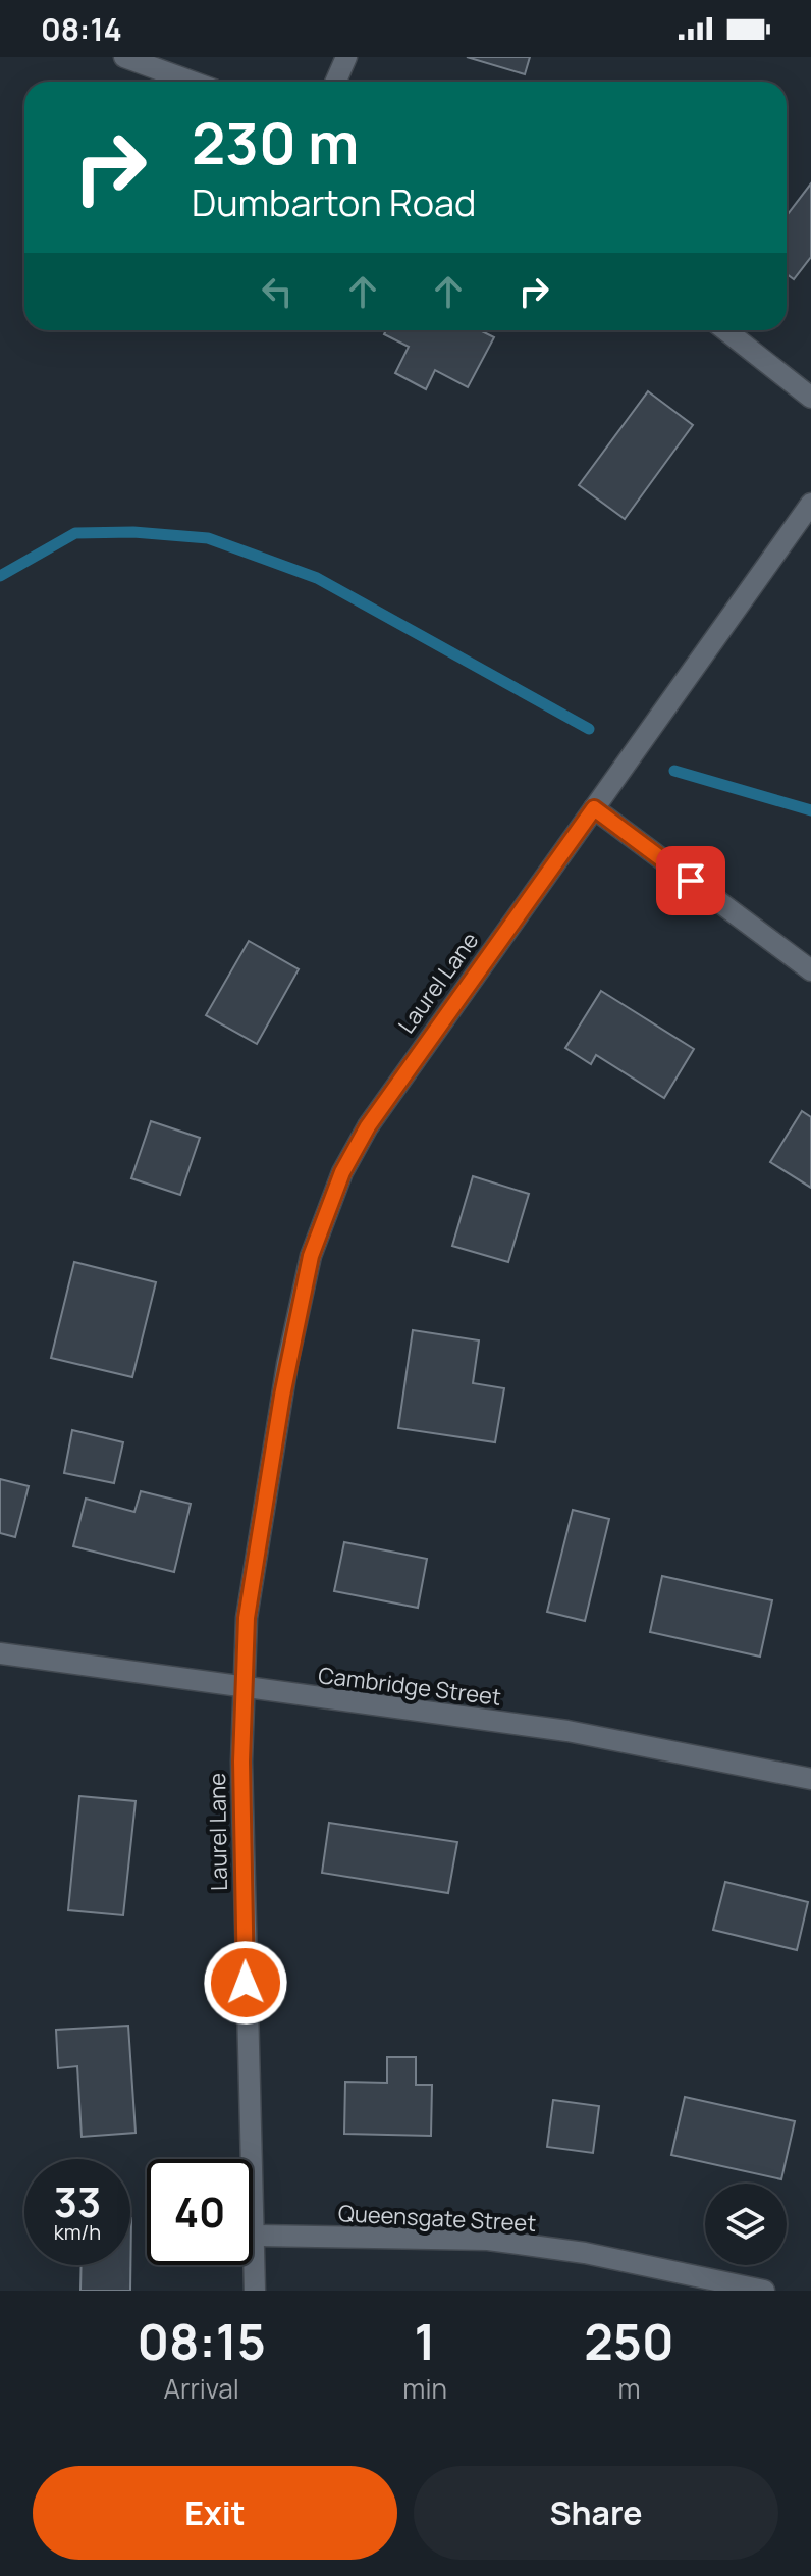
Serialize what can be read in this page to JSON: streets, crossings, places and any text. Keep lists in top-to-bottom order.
{
  "streets": {
    "street": ["Laurel Lane", "Cambridge Street", "Queensgate Street"]
  },
  "crossings": [
    ["Laurel Lane", "Cambridge Street"]
  ],
  "page": {
    "status": "08:14",
    "turn": ["230 m", "Dumbarton Road"],
    "speed": "33 km/h",
    "limit": "40",
    "eta": [
      "08:15",
      "Arrival",
      "1",
      "min",
      "250",
      "m"
    ],
    "buttons": ["Exit", "Share"]
  }
}
